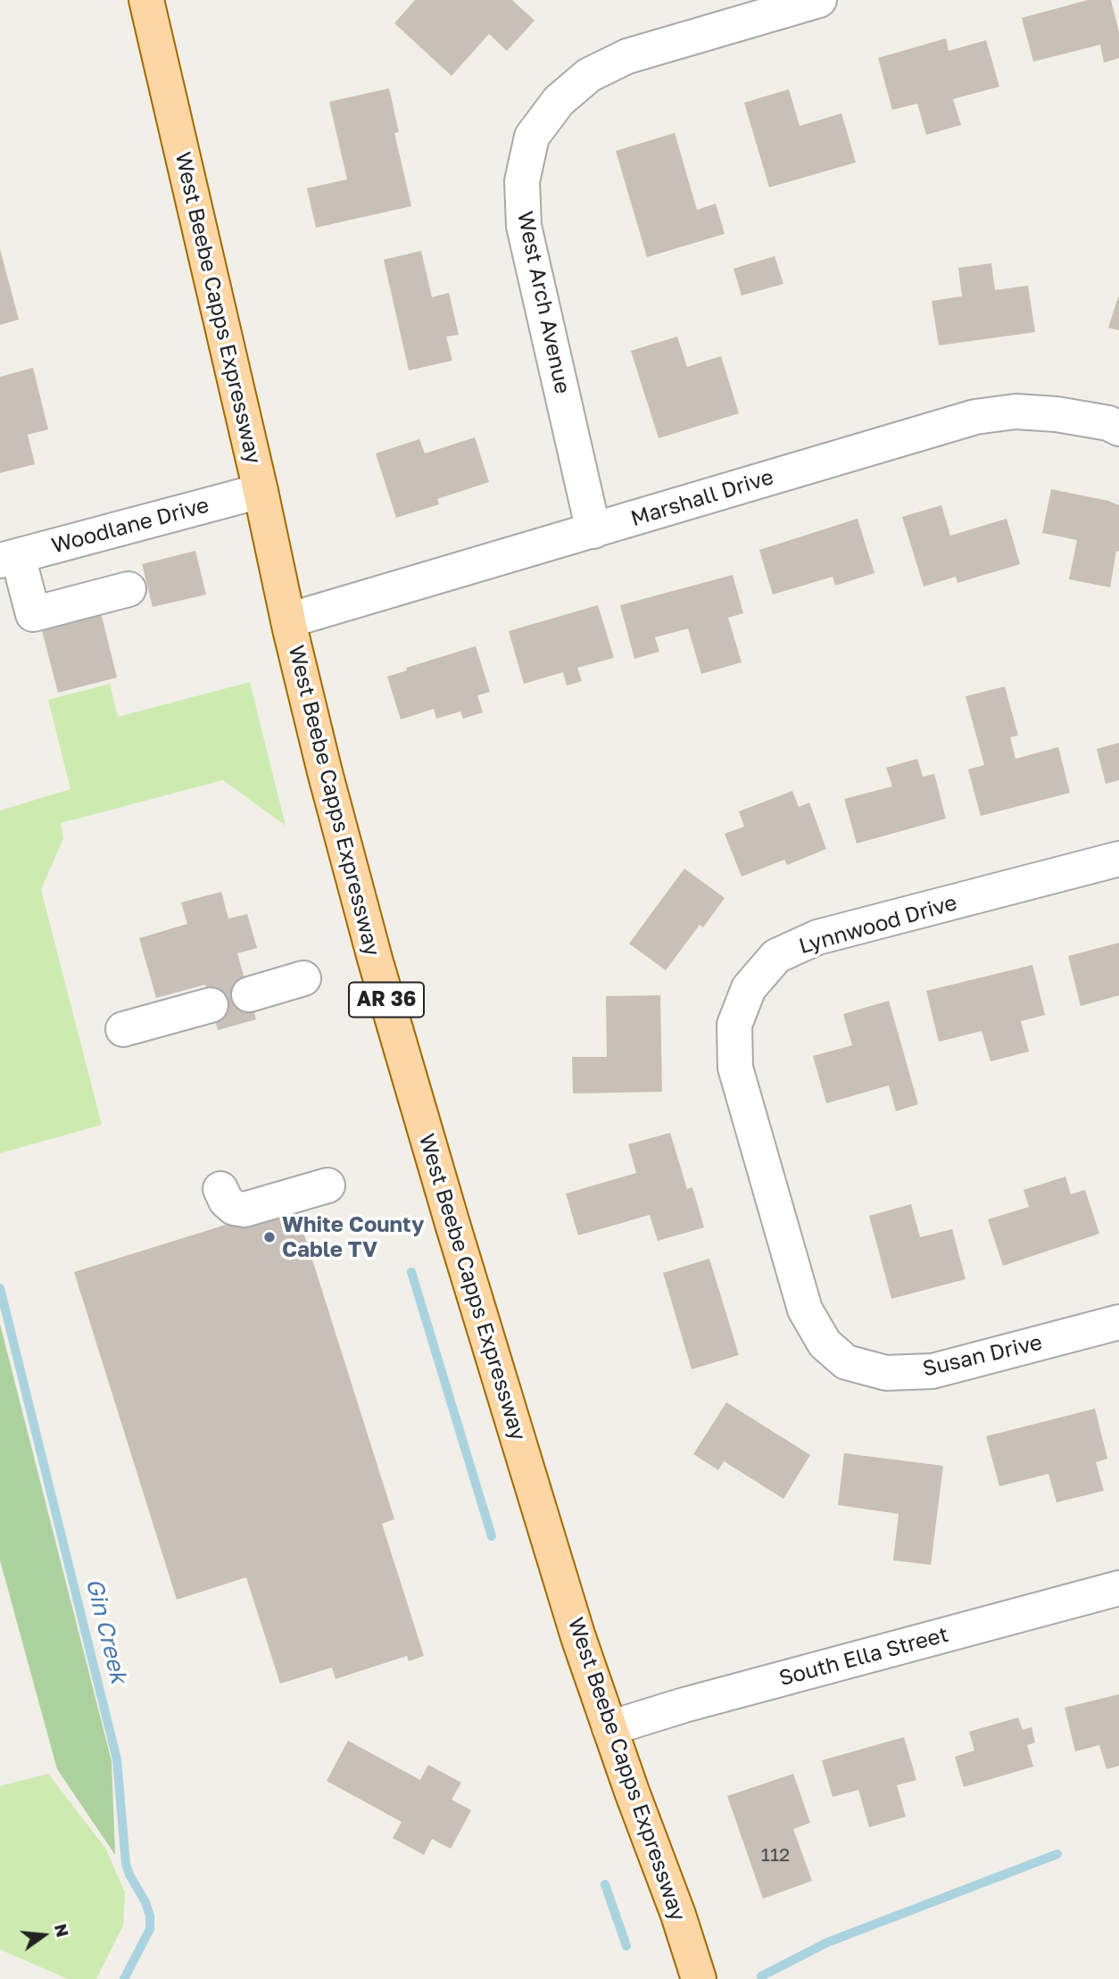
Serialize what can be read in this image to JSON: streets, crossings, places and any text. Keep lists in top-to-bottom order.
{
  "streets": {
    "main road": ["West Beebe Capps Expressway", "AR 36"],
    "street": [
      "West Arch Avenue",
      "Marshall Drive",
      "Woodlane Drive",
      "Lynnwood Drive",
      "Susan Drive",
      "South Ella Street"
    ]
  },
  "crossings": [
    ["West Arch Avenue", "Marshall Drive"],
    ["West Beebe Capps Expressway", "Marshall Drive"],
    ["West Beebe Capps Expressway", "Woodlane Drive"],
    ["West Beebe Capps Expressway", "South Ella Street"],
    ["Lynnwood Drive", "Susan Drive"]
  ],
  "water": ["Gin Creek"],
  "places": ["White County Cable TV"],
  "house_numbers": ["112"],
  "north": "right"
}
